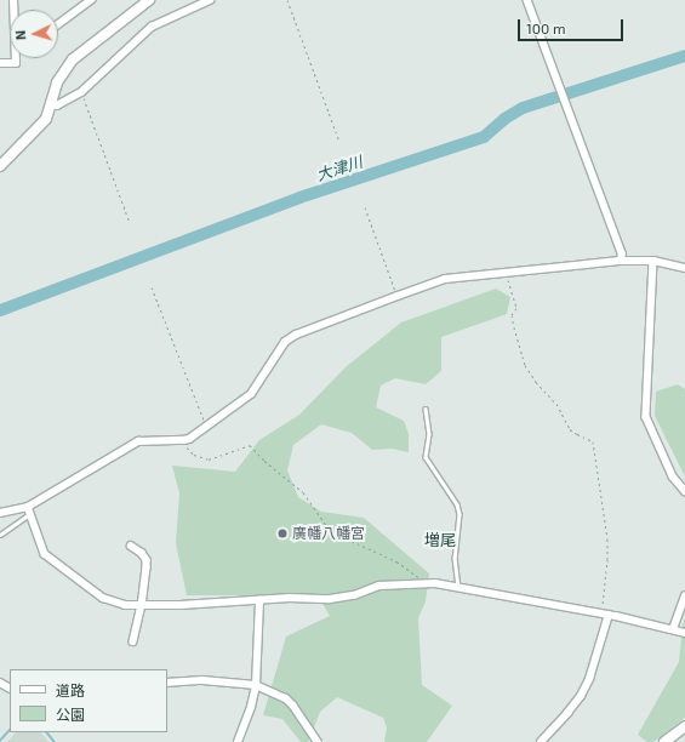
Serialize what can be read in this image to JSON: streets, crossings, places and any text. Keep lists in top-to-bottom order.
{
  "districts": ["増尾"],
  "water": ["大津川"],
  "places": ["廣幡八幡宮"],
  "legend": ["道路", "公園"],
  "scale_bar": "100 m",
  "north": "left"
}
